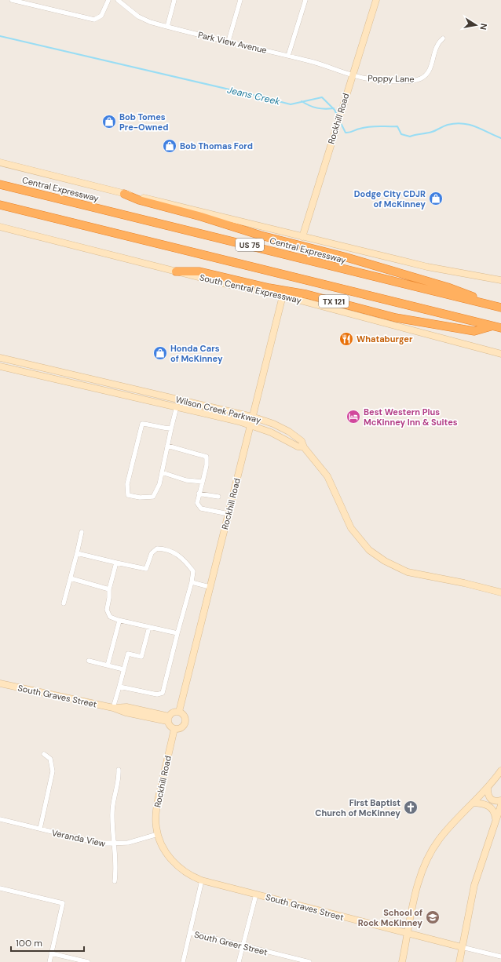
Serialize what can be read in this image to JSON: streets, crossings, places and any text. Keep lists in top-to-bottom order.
{
  "streets": {
    "highway": ["Central Expressway", "US 75", "TX 121"],
    "main road": [
      "Rockhill Road",
      "South Central Expressway",
      "Wilson Creek Parkway",
      "South Graves Street"
    ],
    "street": [
      "Park View Avenue",
      "Poppy Lane",
      "Veranda View",
      "South Greer Street"
    ]
  },
  "crossings": [
    ["Park View Avenue", "Poppy Lane"],
    ["Park View Avenue", "Rockhill Road"],
    ["Poppy Lane", "Rockhill Road"],
    ["Rockhill Road", "South Central Expressway"],
    ["Rockhill Road", "Wilson Creek Parkway"],
    ["Rockhill Road", "South Graves Street"],
    ["Rockhill Road", "Veranda View"],
    ["US 75", "TX 121"],
    ["South Central Expressway", "TX 121"]
  ],
  "water": ["Jeans Creek"],
  "places": {
    "shop": [
      "Bob Tomes Pre-Owned",
      "Bob Thomas Ford",
      "Dodge City CDJR of McKinney",
      "Honda Cars of McKinney"
    ],
    "restaurant": ["Whataburger"],
    "hotel": ["Best Western Plus McKinney Inn & Suites"],
    "church": ["First Baptist Church of McKinney"],
    "school or university": ["School of Rock McKinney"]
  },
  "scale_bar": "100 m",
  "north": "right"
}
